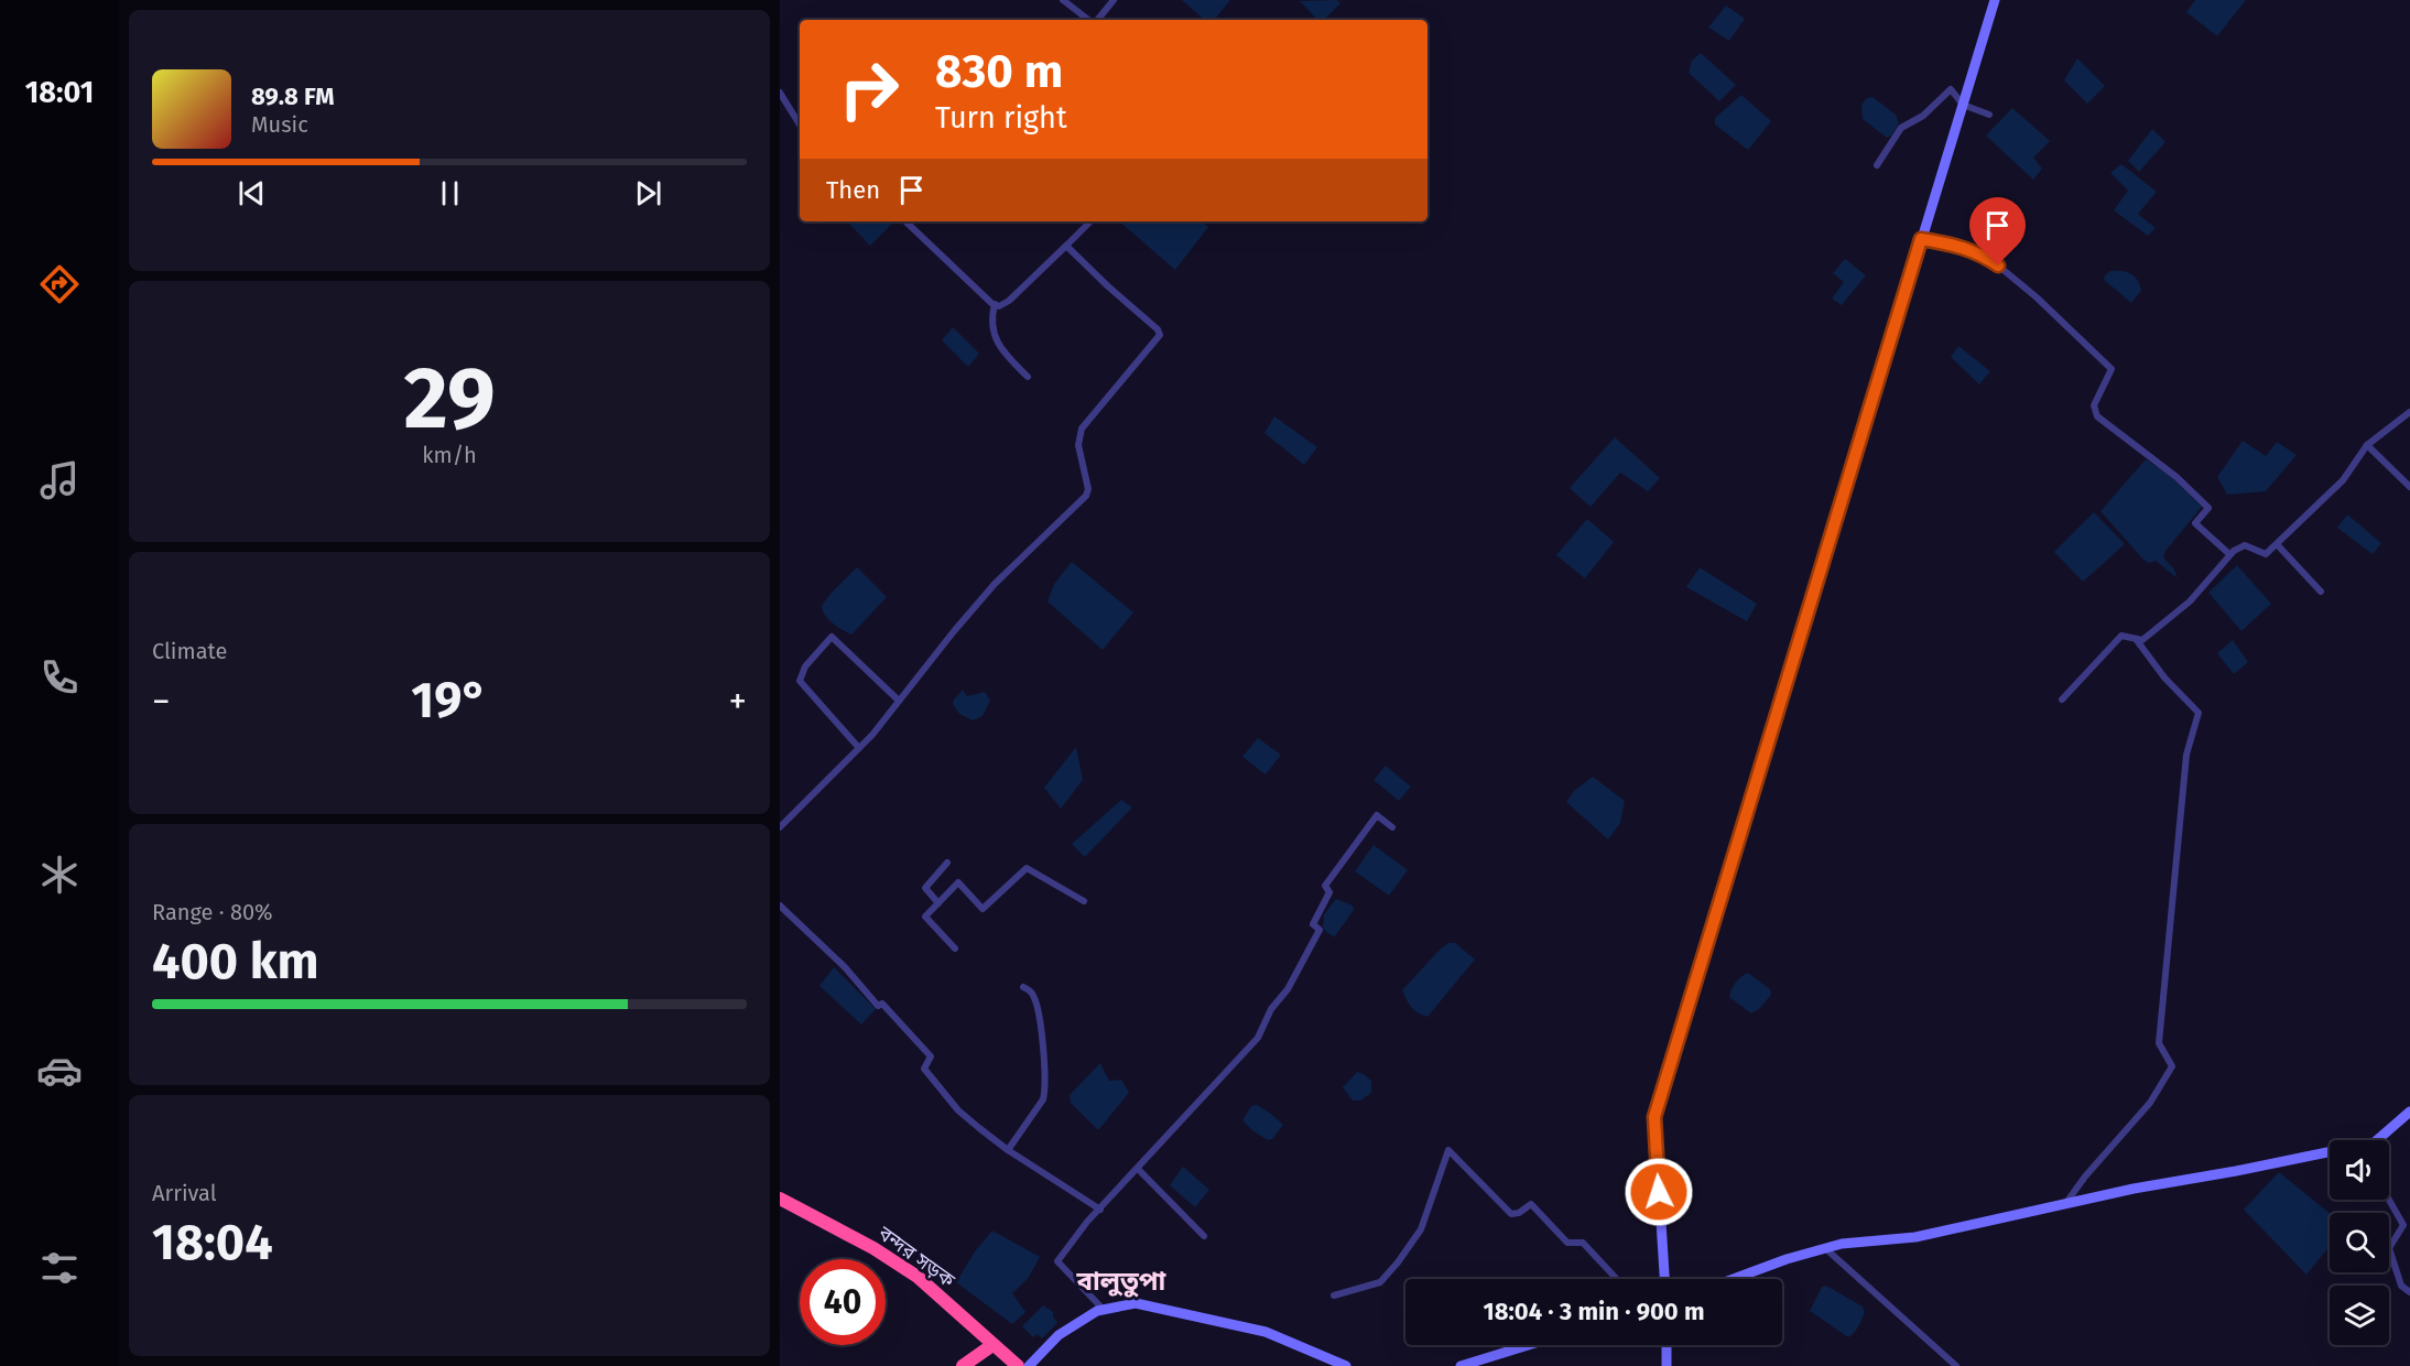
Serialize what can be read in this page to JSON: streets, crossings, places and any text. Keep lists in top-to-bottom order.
{
  "streets": {
    "highway": ["বন্দর সড়ক"]
  },
  "districts": ["বালুতুপা"],
  "page": {
    "tabs": "18:01",
    "turn": ["830 m", "Turn right"],
    "song": ["89.8 FM", "Music"],
    "then": "Then",
    "tile": [
      ["29", "km/h"],
      "Climate",
      ["Range · 80%", "400 km"],
      ["Arrival", "18:04"]
    ],
    "heat": ["−", "19°", "+"],
    "limit": "40",
    "trip": "18:04 · 3 min · 900 m"
  }
}
